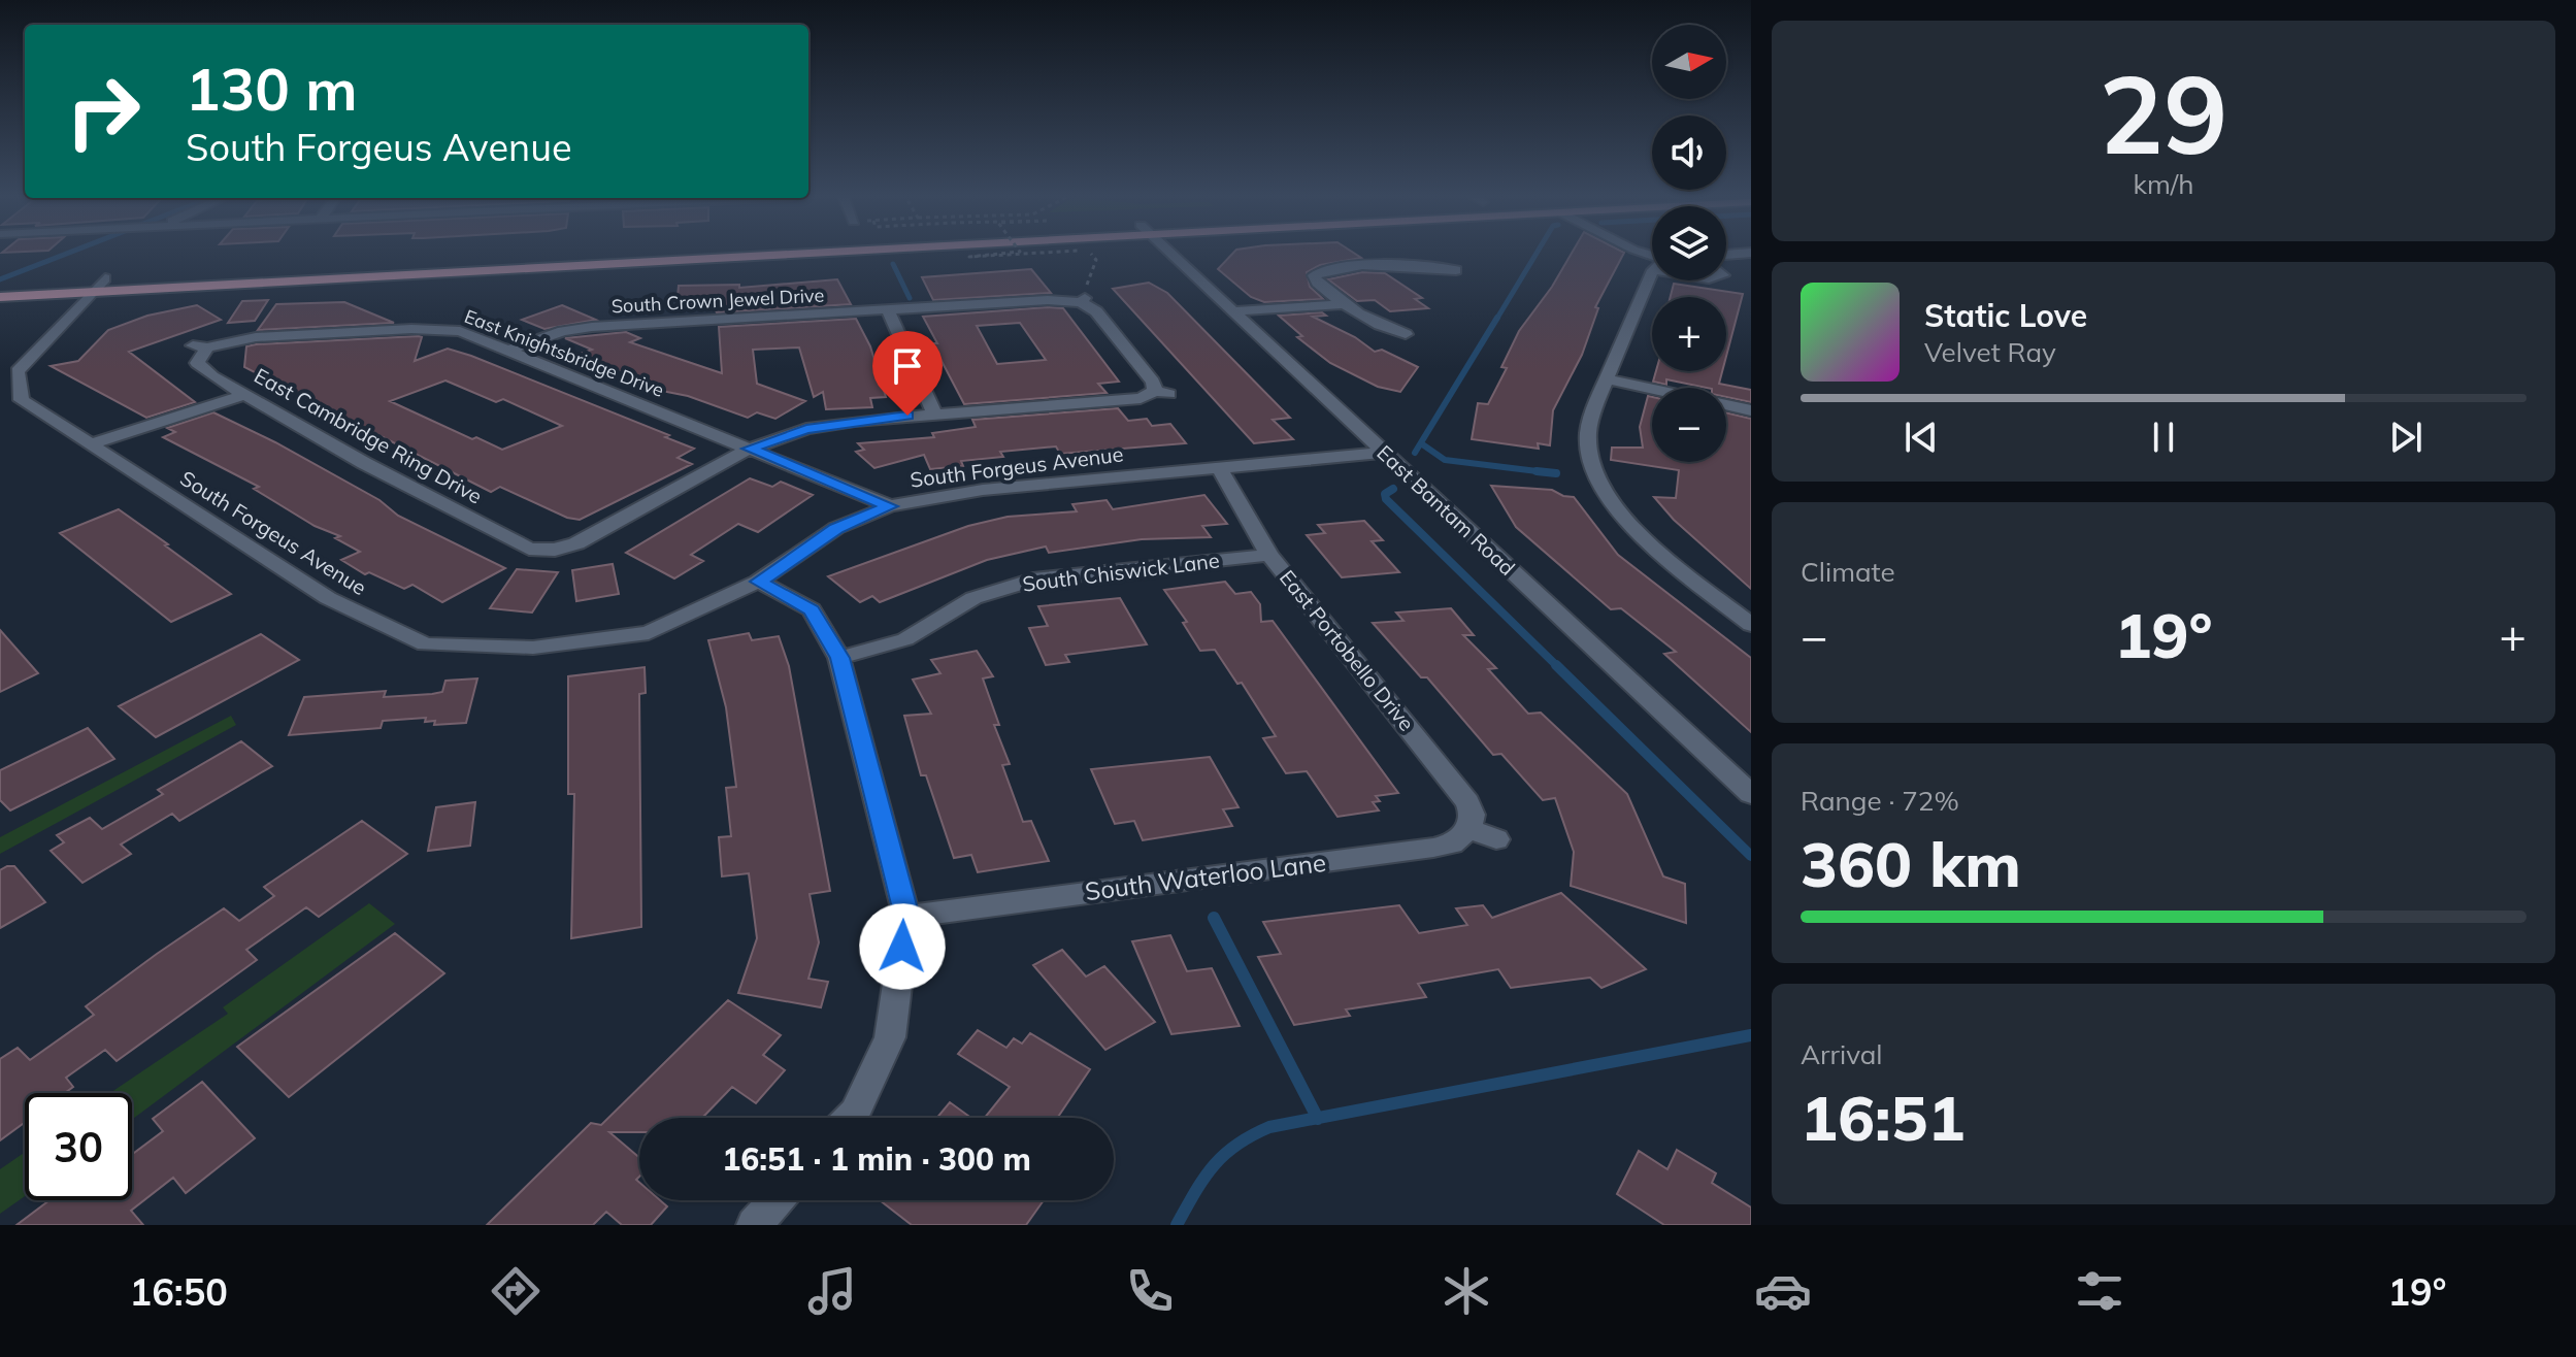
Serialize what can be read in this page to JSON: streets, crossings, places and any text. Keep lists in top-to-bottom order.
{
  "streets": {
    "street": [
      "South Crown Jewel Drive",
      "East Knightsbridge Drive",
      "East Cambridge Ring Drive",
      "South Forgeus Avenue",
      "East Bantam Road",
      "South Chiswick Lane",
      "East Portobello Drive",
      "South Waterloo Lane"
    ]
  },
  "crossings": [
    ["South Crown Jewel Drive", "East Knightsbridge Drive"],
    ["East Knightsbridge Drive", "East Cambridge Ring Drive"],
    ["East Knightsbridge Drive", "South Forgeus Avenue"],
    ["South Forgeus Avenue", "East Bantam Road"],
    ["South Forgeus Avenue", "East Portobello Drive"],
    ["South Chiswick Lane", "East Portobello Drive"],
    ["East Portobello Drive", "South Waterloo Lane"]
  ],
  "north": "right",
  "page": {
    "tile": [
      ["29", "km/h"],
      "Climate",
      ["Range · 72%", "360 km"],
      ["Arrival", "16:51"]
    ],
    "map_buttons": ["+", "−"],
    "turn": ["130 m", "South Forgeus Avenue"],
    "song": ["Static Love", "Velvet Ray"],
    "heat": ["−", "19°", "+"],
    "limit": "30",
    "trip": "16:51 · 1 min · 300 m",
    "tabs": ["16:50", "19°"]
  }
}
